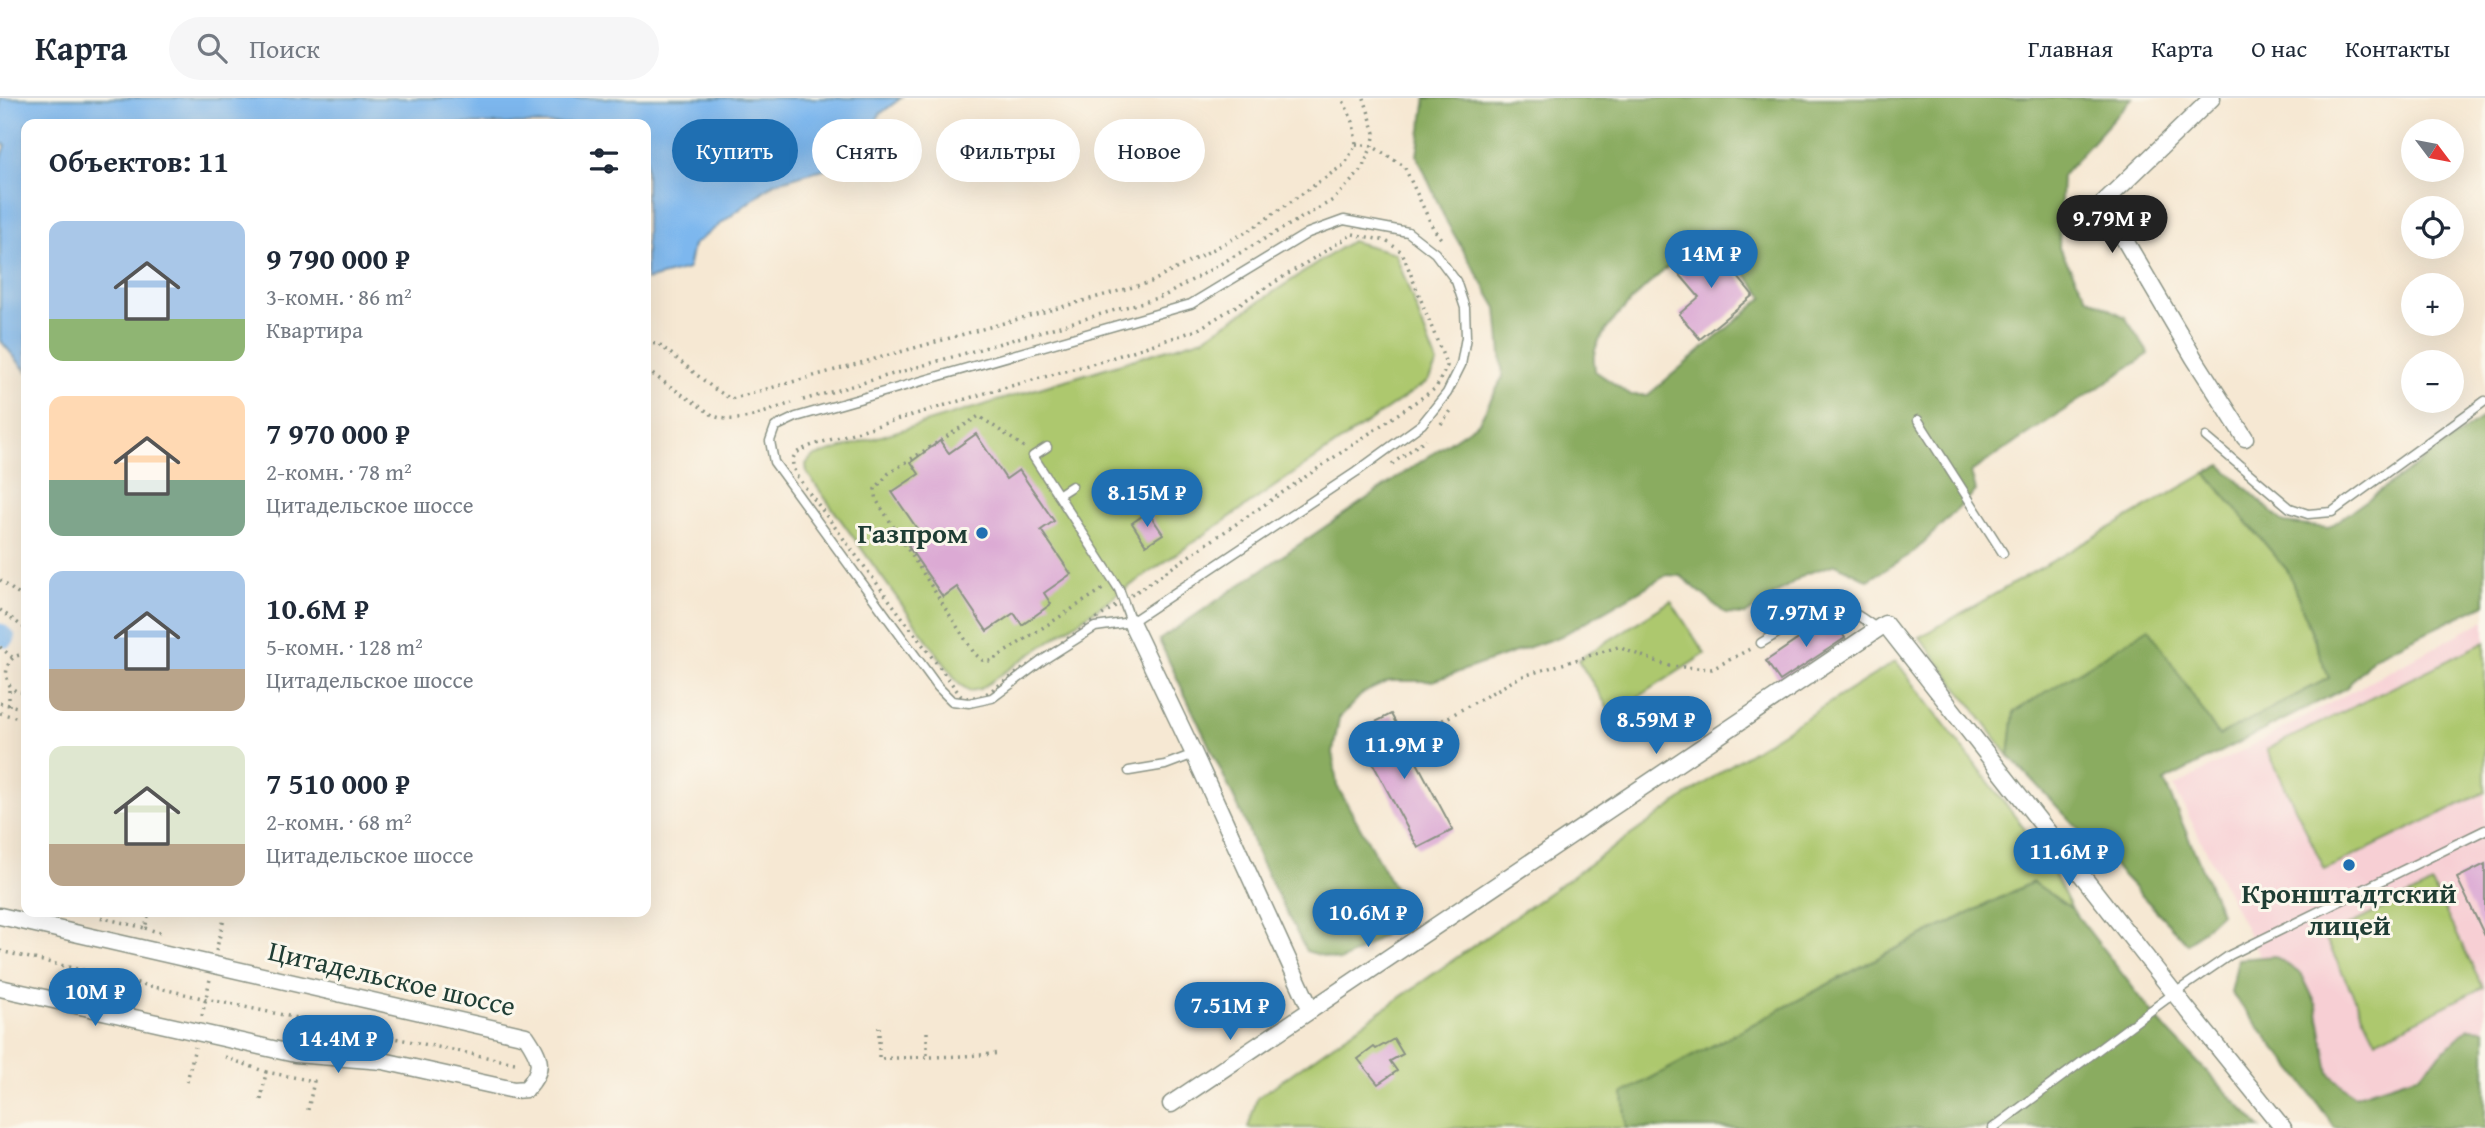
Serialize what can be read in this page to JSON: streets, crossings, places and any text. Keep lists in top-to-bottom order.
{
  "streets": {
    "street": ["Цитадельское шоссе"]
  },
  "places": ["Газпром", "Кронштадтский лицей"],
  "north": "bottom right",
  "page": {
    "header": "Карта",
    "search": "Поиск",
    "nav": [
      "Главная",
      "Карта",
      "О нас",
      "Контакты"
    ],
    "map_buttons": ["+", "−"],
    "chip": [
      "Купить",
      "Снять",
      "Фильтры",
      "Новое"
    ],
    "heading": "Объектов: 11",
    "price": [
      "9.79M ₽",
      "14M ₽",
      "8.15M ₽",
      "7.97M ₽",
      "8.59M ₽",
      "11.9M ₽",
      "11.6M ₽",
      "10.6M ₽",
      "10M ₽",
      "7.51M ₽",
      "14.4M ₽"
    ],
    "list": [
      {
        "name": "9 790 000 ₽",
        "note": "3-комн. · 86 m² · Квартира"
      },
      {
        "name": "7 970 000 ₽",
        "note": "2-комн. · 78 m² · Цитадельское шоссе"
      },
      {
        "name": "10.6M ₽",
        "note": "5-комн. · 128 m² · Цитадельское шоссе"
      },
      {
        "name": "7 510 000 ₽",
        "note": "2-комн. · 68 m² · Цитадельское шоссе"
      }
    ]
  }
}
